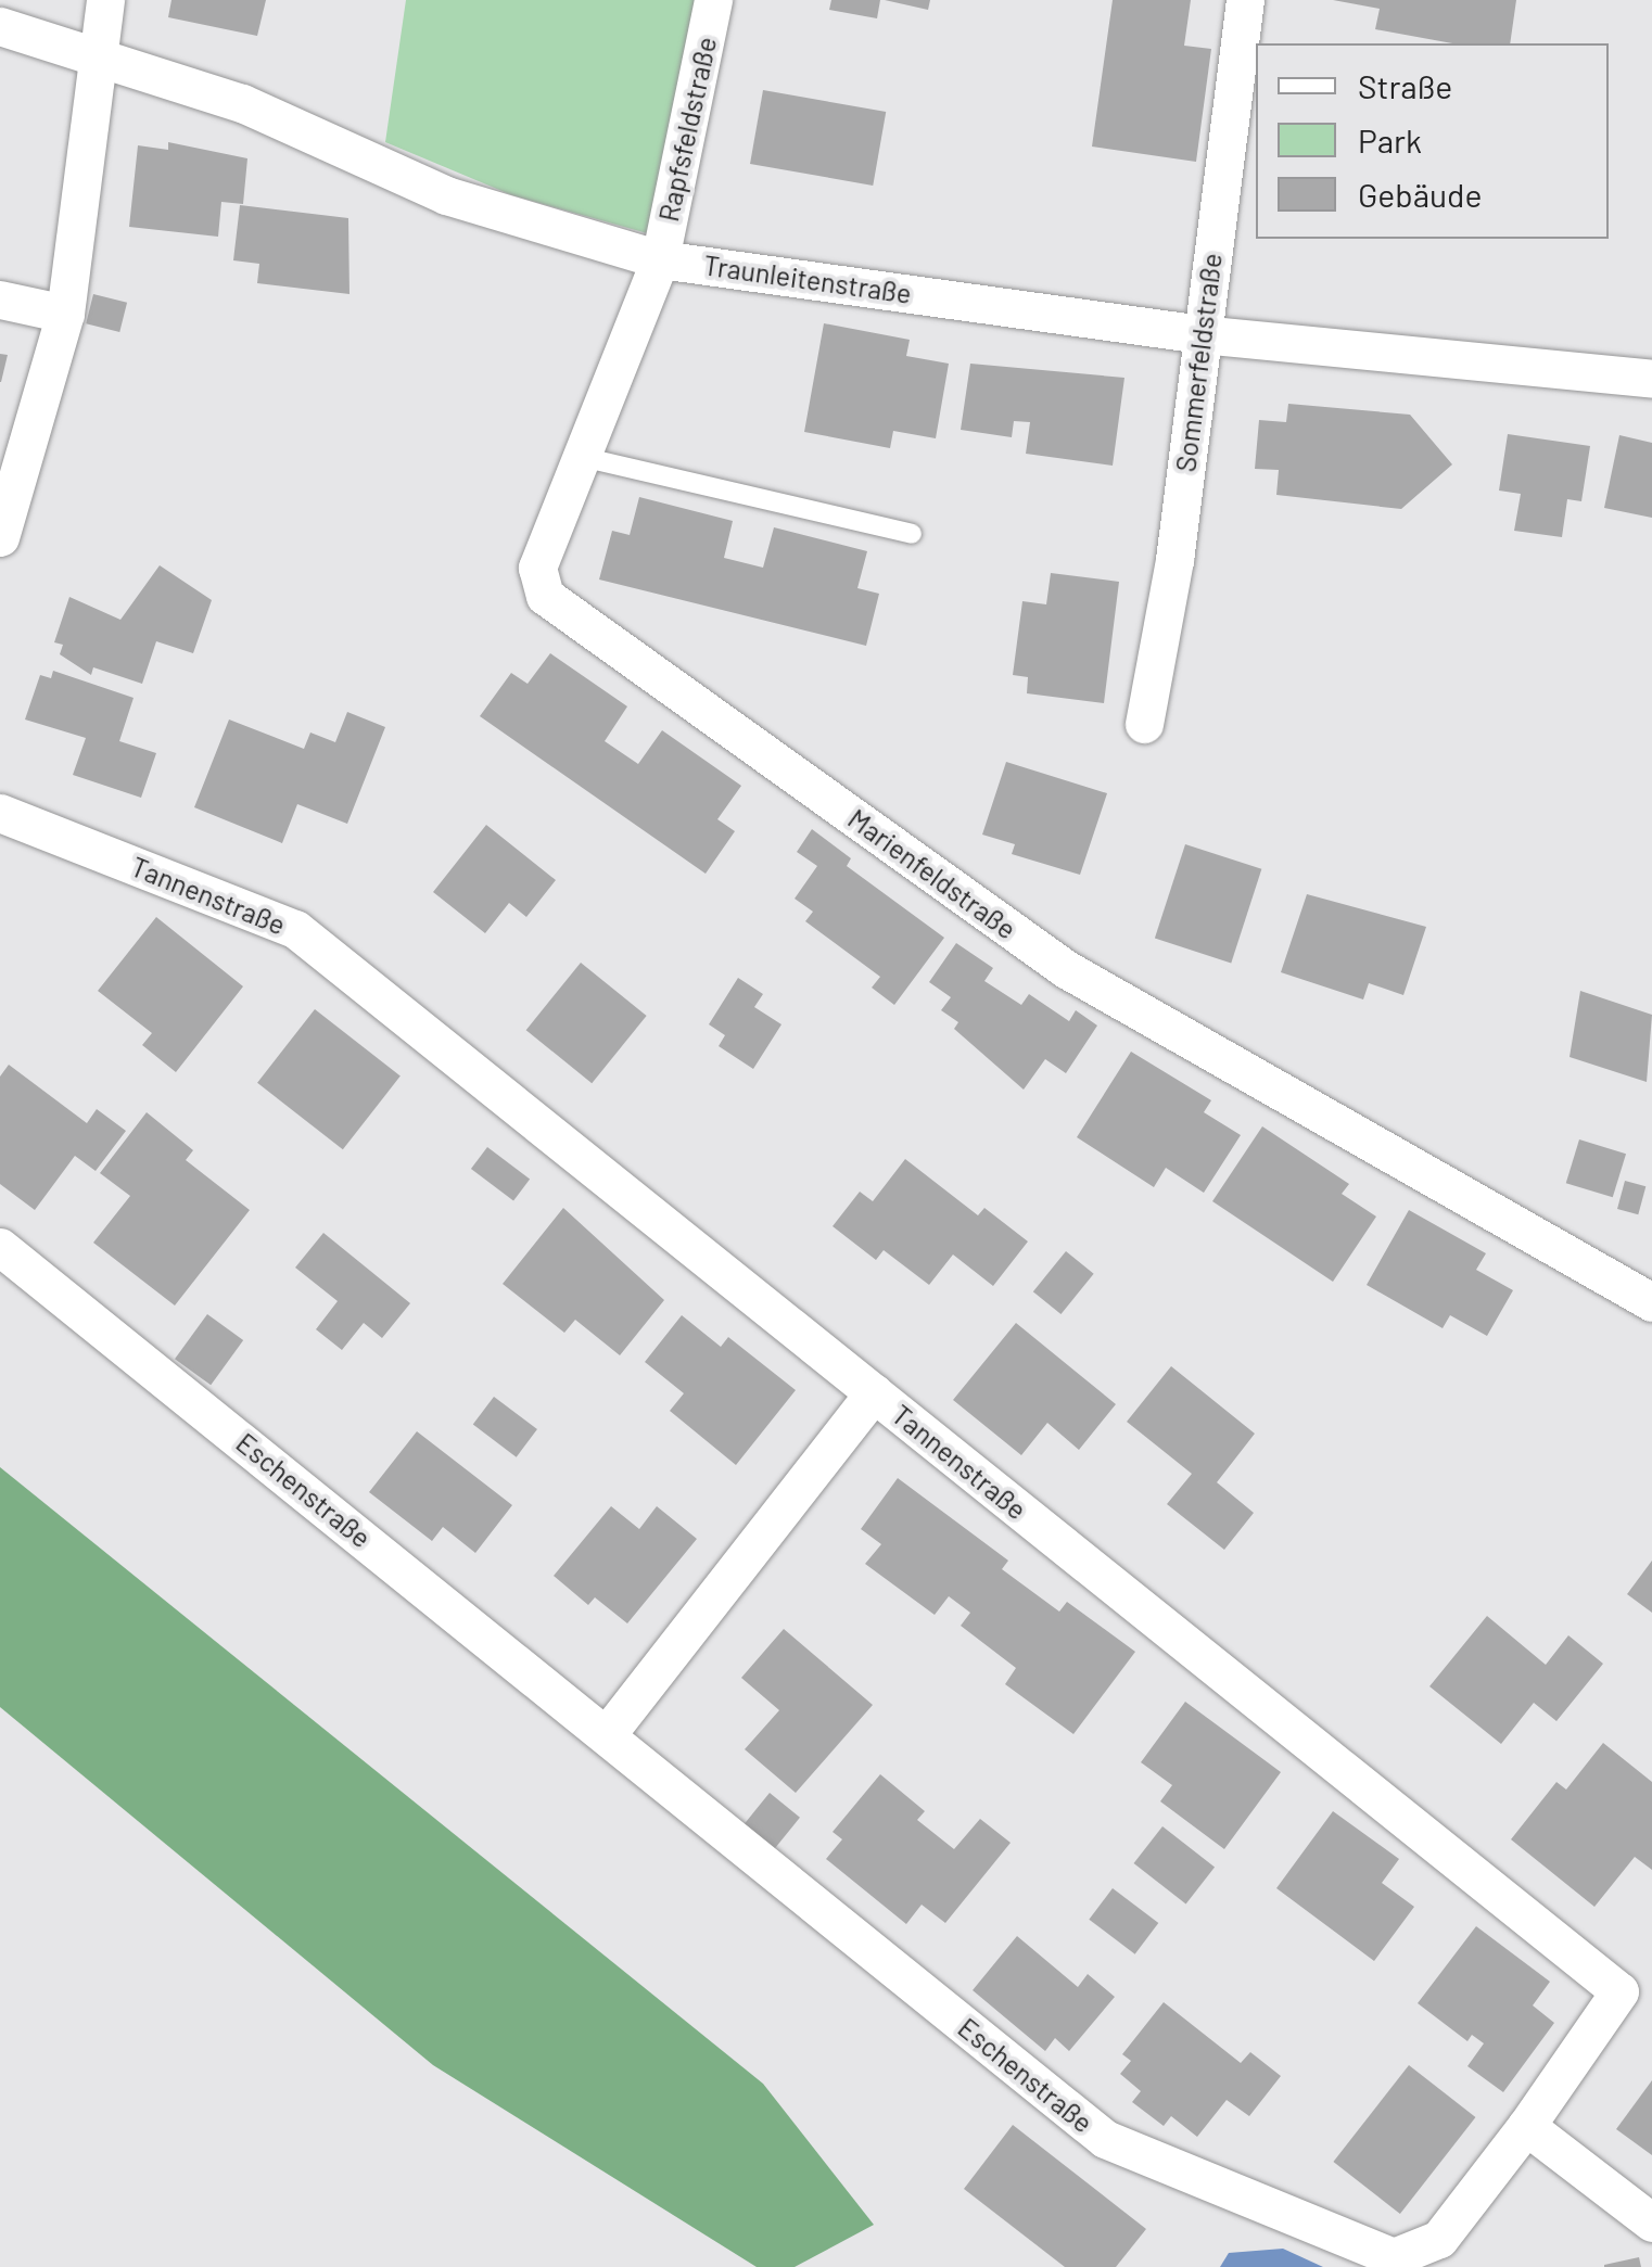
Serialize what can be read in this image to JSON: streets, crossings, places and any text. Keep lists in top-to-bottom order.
{
  "streets": {
    "street": [
      "Rapfsfeldstraße",
      "Traunleitenstraße",
      "Sommerfeldstraße",
      "Marienfeldstraße",
      "Tannenstraße",
      "Eschenstraße"
    ]
  },
  "crossings": [
    ["Rapfsfeldstraße", "Traunleitenstraße"],
    ["Rapfsfeldstraße", "Marienfeldstraße"],
    ["Traunleitenstraße", "Sommerfeldstraße"],
    ["Traunleitenstraße", "Marienfeldstraße"],
    ["Tannenstraße", "Eschenstraße"]
  ],
  "legend": ["Straße", "Park", "Gebäude"]
}
